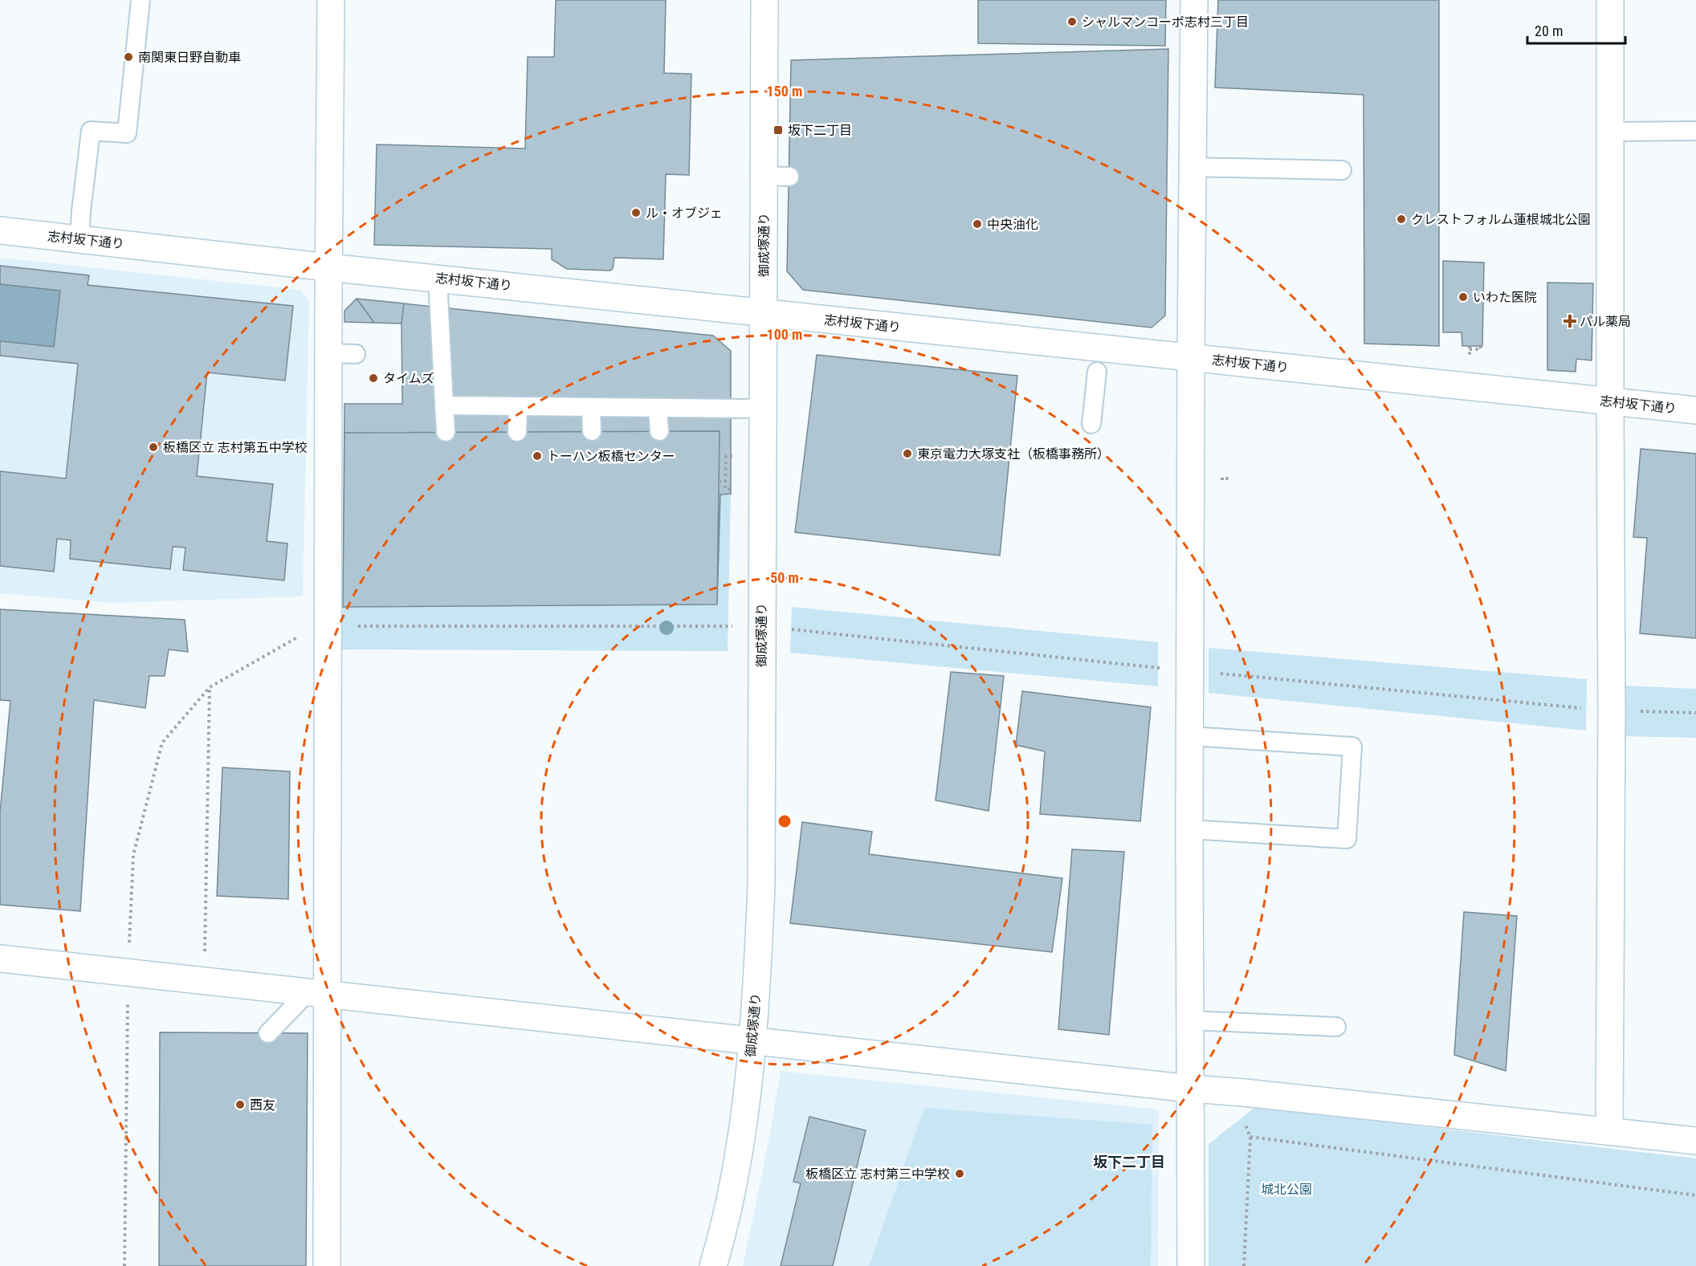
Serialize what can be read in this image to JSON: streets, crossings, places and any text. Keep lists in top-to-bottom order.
{
  "streets": {
    "street": ["志村坂下通り", "御成塚通り"]
  },
  "crossings": [
    ["志村坂下通り", "御成塚通り"]
  ],
  "districts": ["坂下二丁目"],
  "parks": ["城北公園"],
  "places": {
    "other": [
      "シャルマンコーポ志村三丁目",
      "南関東日野自動車",
      "ル・オブジェ",
      "クレストフォルム蓮根城北公園",
      "中央油化",
      "いわた医院",
      "タイムズ",
      "板橋区立 志村第五中学校",
      "東京電力大塚支社（板橋事務所）",
      "トーハン板橋センター",
      "西友",
      "板橋区立 志村第三中学校"
    ],
    "transit": ["坂下二丁目"],
    "health": ["パル薬局"]
  },
  "scale_bar": "20 m",
  "rings": ["150 m", "100 m", "50 m"]
}
